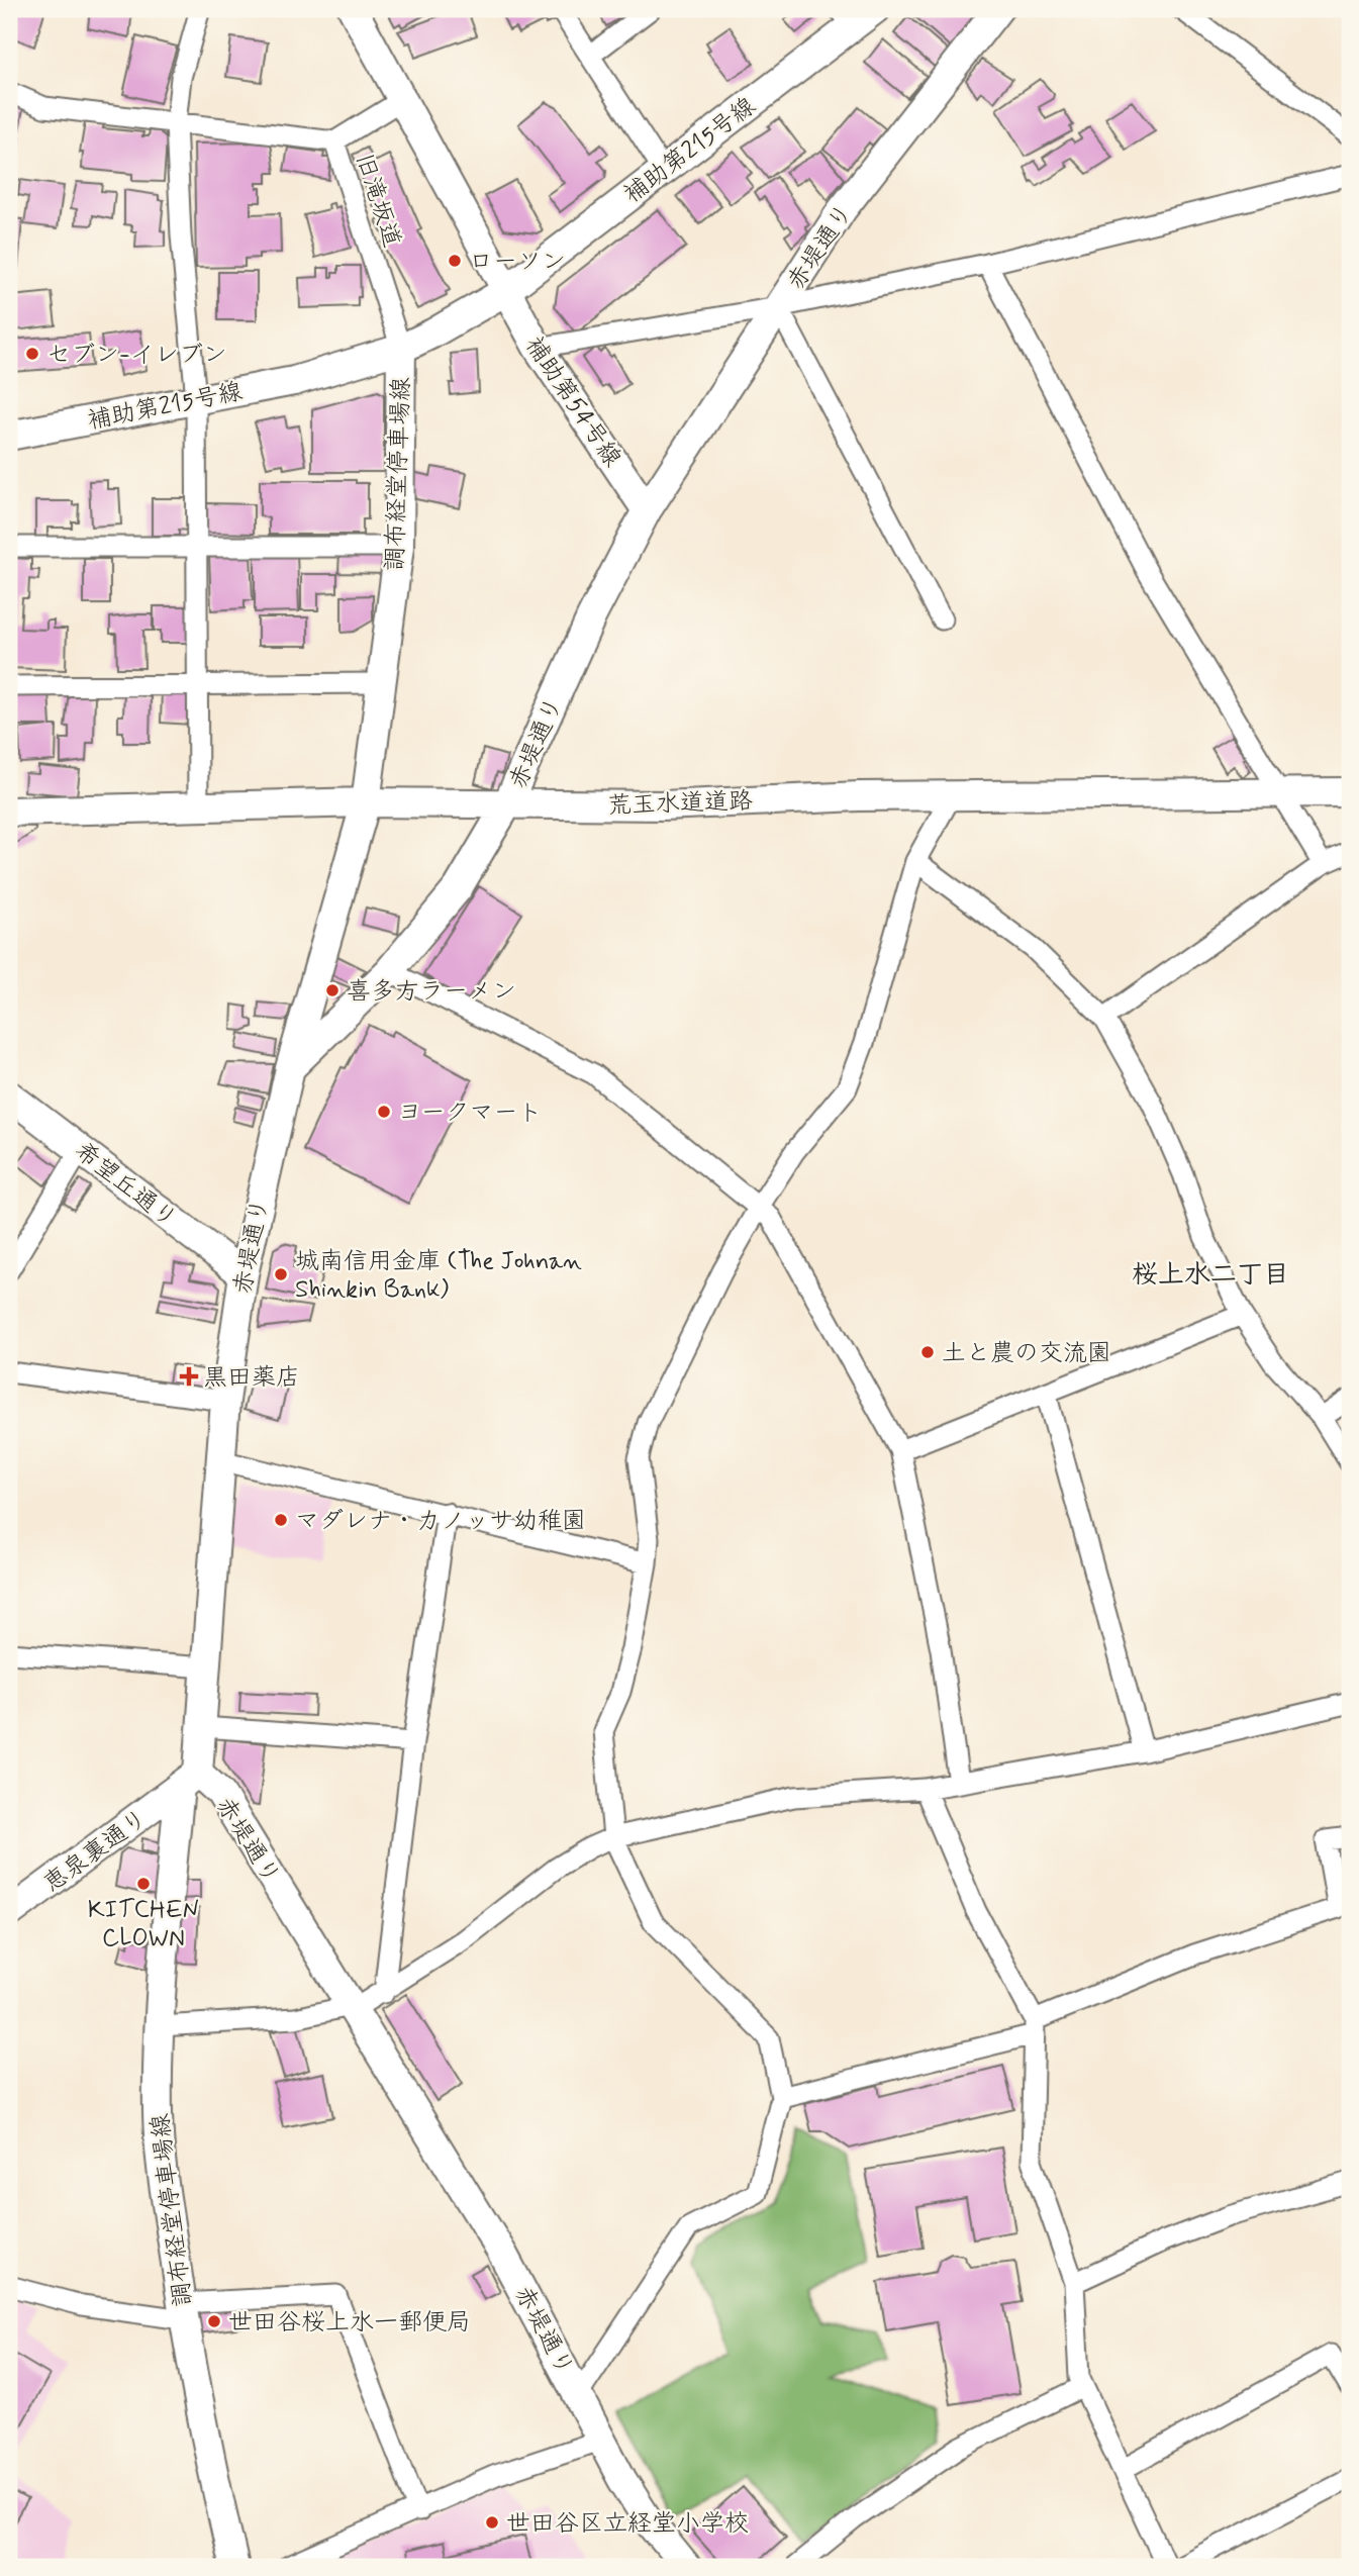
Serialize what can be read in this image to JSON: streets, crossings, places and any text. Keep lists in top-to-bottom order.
{
  "streets": {
    "main road": [
      "補助第215号線",
      "赤堤通り",
      "補助第54号線",
      "調布経堂停車場線",
      "荒玉水道道路",
      "希望丘通り",
      "恵泉裏通り"
    ],
    "street": ["旧滝坂道"]
  },
  "crossings": [
    ["補助第215号線", "旧滝坂道"],
    ["補助第215号線", "補助第54号線"],
    ["補助第215号線", "調布経堂停車場線"],
    ["旧滝坂道", "調布経堂停車場線"],
    ["赤堤通り", "補助第54号線"],
    ["赤堤通り", "調布経堂停車場線"],
    ["赤堤通り", "荒玉水道道路"],
    ["赤堤通り", "希望丘通り"],
    ["赤堤通り", "恵泉裏通り"],
    ["補助第54号線", "調布経堂停車場線"],
    ["調布経堂停車場線", "荒玉水道道路"],
    ["調布経堂停車場線", "恵泉裏通り"]
  ],
  "districts": ["桜上水二丁目"],
  "places": {
    "other": [
      "ローソン",
      "セブン-イレブン",
      "喜多方ラーメン",
      "ヨークマート",
      "城南信用金庫 (The Johnan Shinkin Bank)",
      "土と農の交流園",
      "マダレナ・カノッサ幼稚園",
      "KITCHEN CLOWN",
      "世田谷桜上水一郵便局",
      "世田谷区立経堂小学校"
    ],
    "health": ["黒田薬店"]
  }
}
